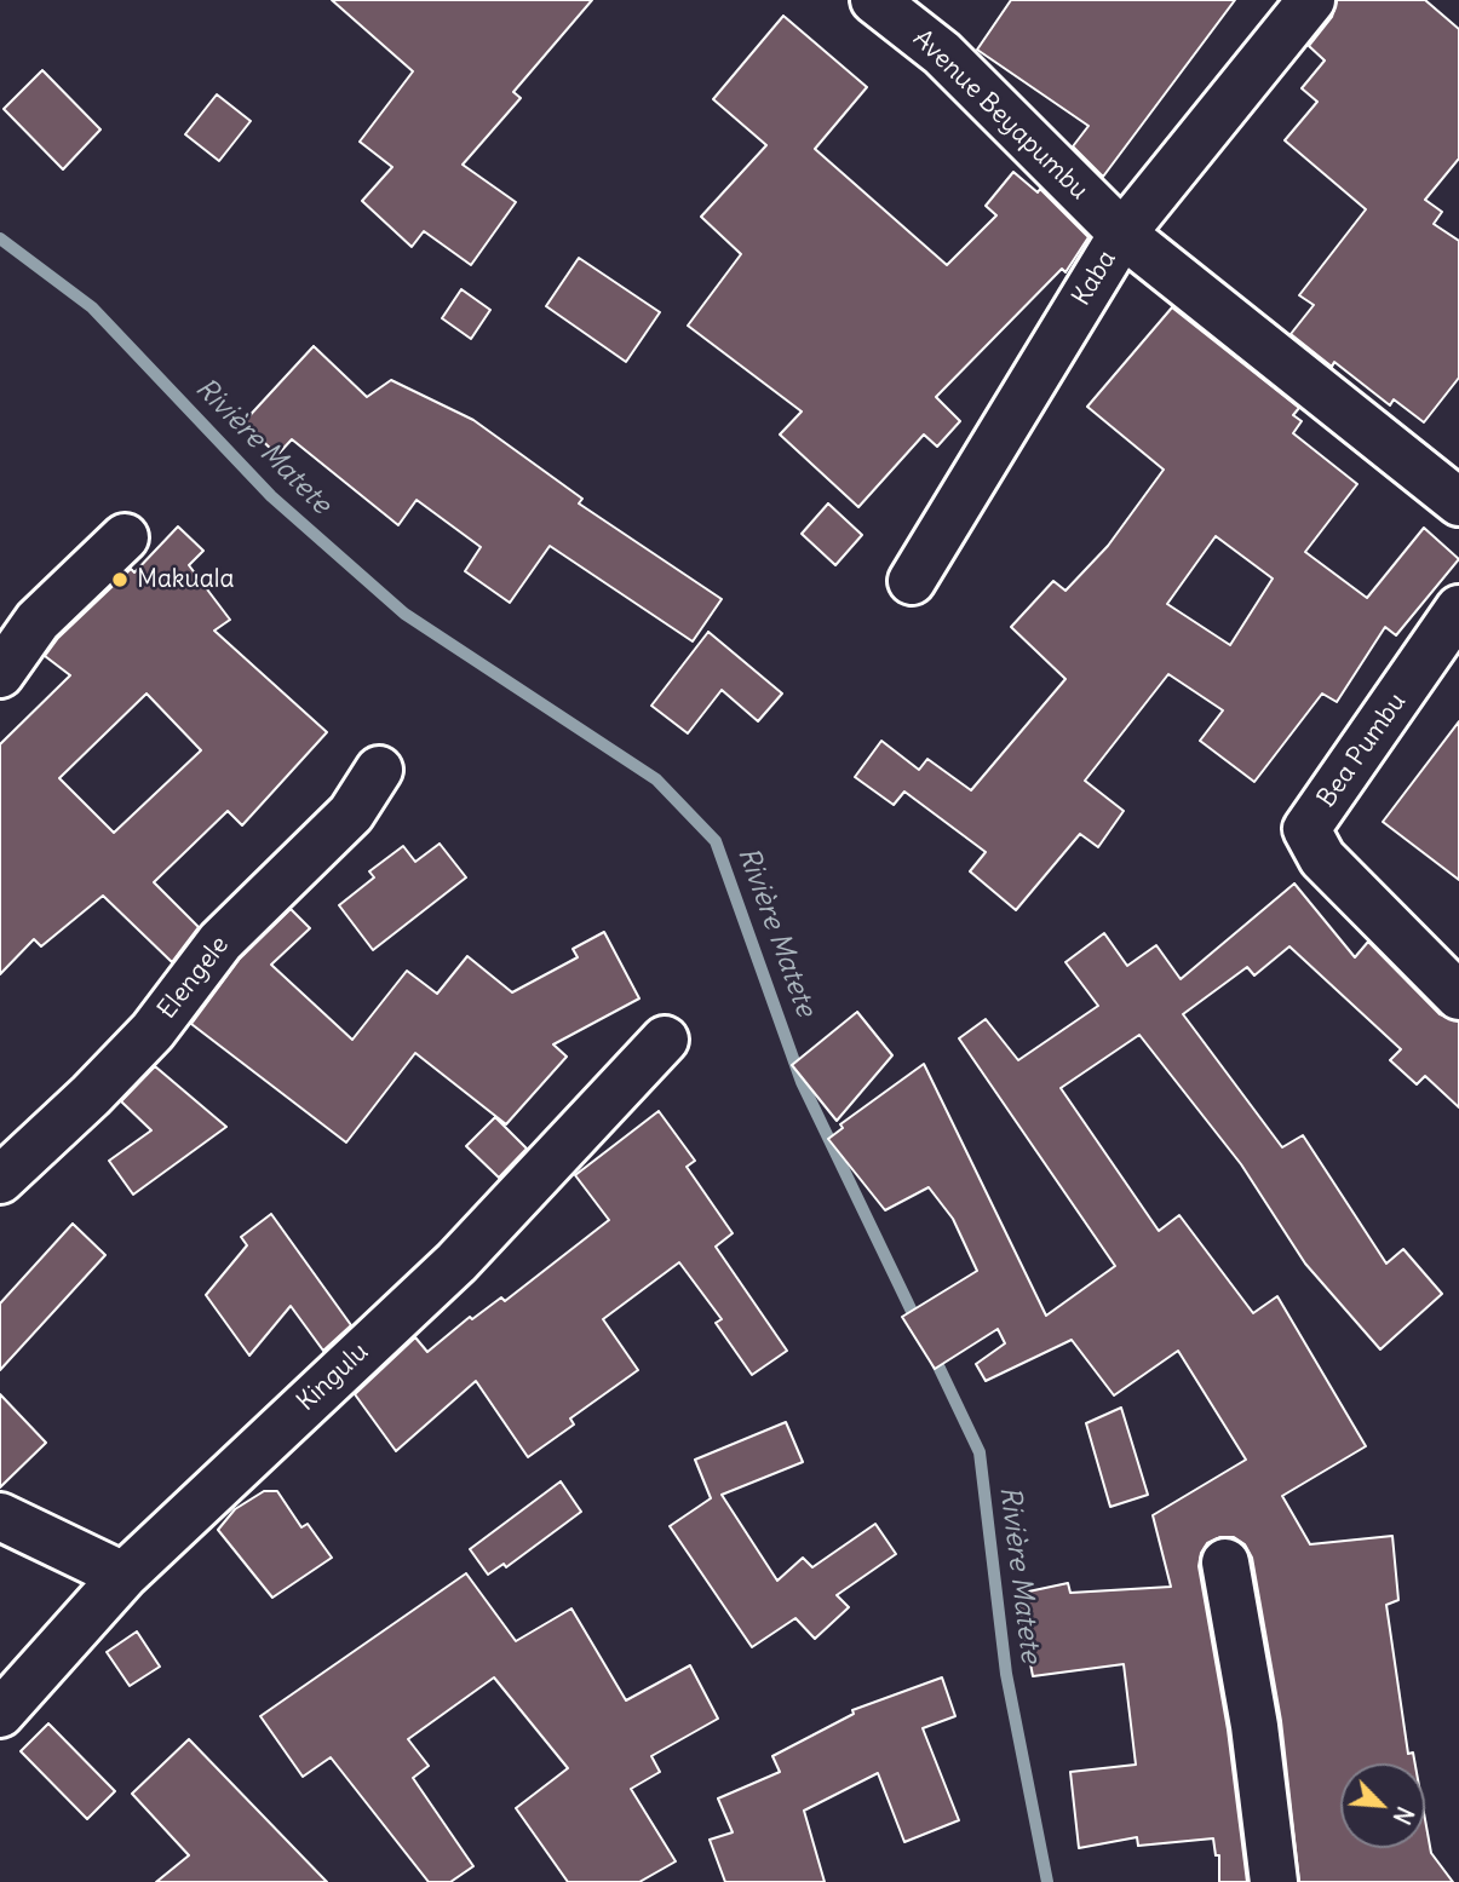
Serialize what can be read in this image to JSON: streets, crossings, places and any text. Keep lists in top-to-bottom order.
{
  "streets": {
    "street": [
      "Avenue Beyapumbu",
      "Kaba",
      "Bea Pumbu",
      "Elengele",
      "Kingulu"
    ]
  },
  "crossings": [
    ["Avenue Beyapumbu", "Kaba"]
  ],
  "water": ["Rivière Matete"],
  "places": ["Makuala"],
  "north": "bottom right"
}
